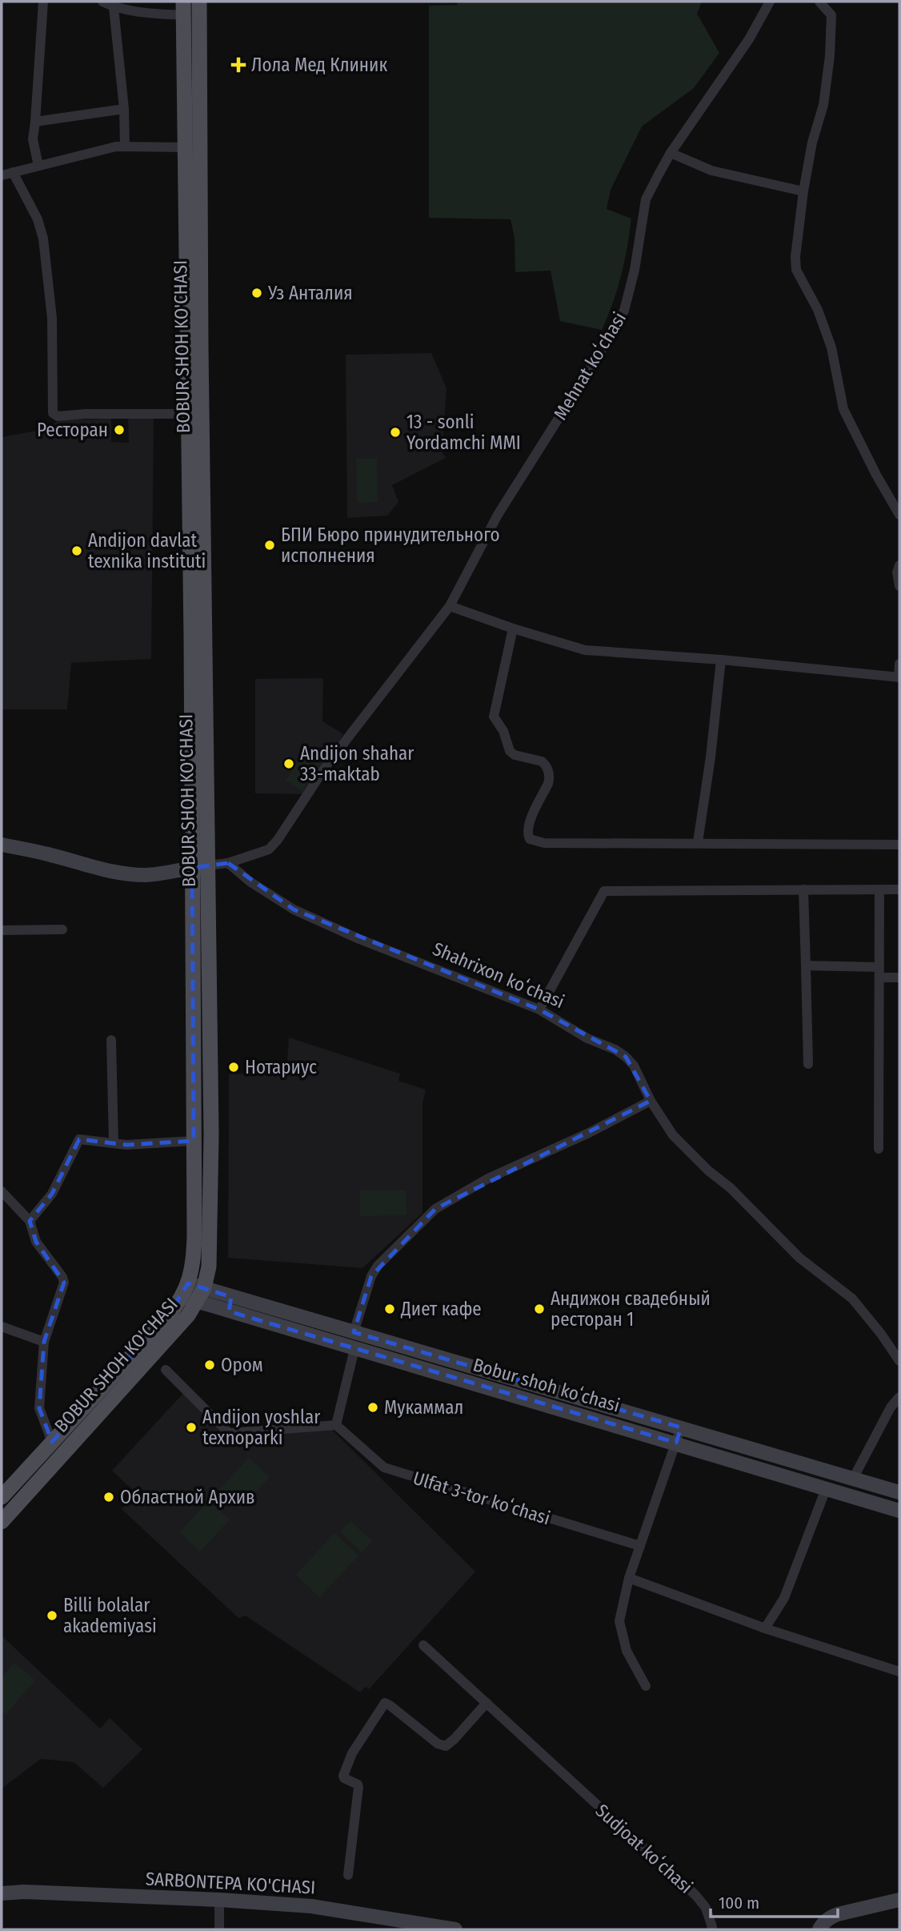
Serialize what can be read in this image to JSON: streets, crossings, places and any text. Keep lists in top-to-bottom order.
{
  "streets": {
    "main road": ["BOBUR SHOH KO'CHASI", "Bobur shoh koʻchasi", "SARBONTEPA KO'CHASI"],
    "street": [
      "Mehnat koʻchasi",
      "Shahrixon koʻchasi",
      "Ulfat 3-tor koʻchasi",
      "Sudjoat koʻchasi"
    ]
  },
  "crossings": [
    ["BOBUR SHOH KO'CHASI", "Mehnat koʻchasi"],
    ["BOBUR SHOH KO'CHASI", "Bobur shoh koʻchasi"],
    ["Mehnat koʻchasi", "Shahrixon koʻchasi"]
  ],
  "places": {
    "health": ["Лола Мед Клиник"],
    "other": [
      "Уз Анталия",
      "Ресторан",
      "13 - sonli Yordamchi MMI",
      "БПИ Бюро принудительного исполнения",
      "Andijon davlat texnika instituti",
      "Andijon shahar 33-maktab",
      "Нотариус",
      "Диет кафе",
      "Андижон свадебный ресторан 1",
      "Ором",
      "Мукаммал",
      "Andijon yoshlar texnoparki",
      "Областной Архив",
      "Billi bolalar akademiyasi"
    ]
  },
  "scale_bar": "100 m"
}
